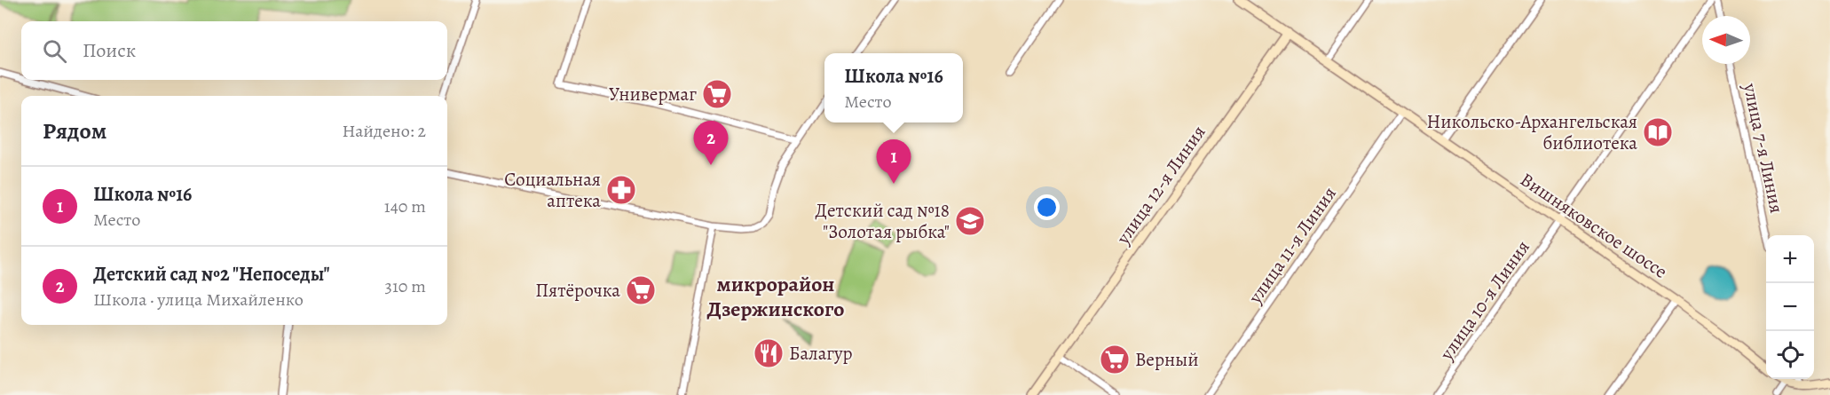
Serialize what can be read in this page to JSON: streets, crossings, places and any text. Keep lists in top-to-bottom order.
{
  "streets": {
    "street": [
      "улица 7-я Линия",
      "улица 12-я Линия",
      "Вишняковское шоссе",
      "улица 11-я Линия",
      "улица 10-я Линия"
    ]
  },
  "crossings": [
    ["улица 12-я Линия", "Вишняковское шоссе"],
    ["Вишняковское шоссе", "улица 11-я Линия"],
    ["Вишняковское шоссе", "улица 10-я Линия"]
  ],
  "districts": ["микрорайон Дзержинского"],
  "places": {
    "supermarket": ["Универмаг", "Пятёрочка", "Верный"],
    "library": ["Никольско-Архангельская библиотека"],
    "pharmacy": ["Социальная аптека"],
    "school or university": ["Детский сад №18 \"Золотая рыбка\""],
    "restaurant": ["Балагур"]
  },
  "north": "left",
  "page": {
    "search": "Поиск",
    "popup": ["Школа №16", "Место"],
    "heading": ["Рядом", "Найдено: 2"],
    "pins": ["2", "1"],
    "list": [
      {
        "mark": "1",
        "name": "Школа №16",
        "note": "Место",
        "value": "140 m"
      },
      {
        "mark": "2",
        "name": "Детский сад №2 \"Непоседы\"",
        "note": "Школа · улица Михайленко",
        "value": "310 m"
      }
    ],
    "map_buttons": ["+", "−"]
  }
}
